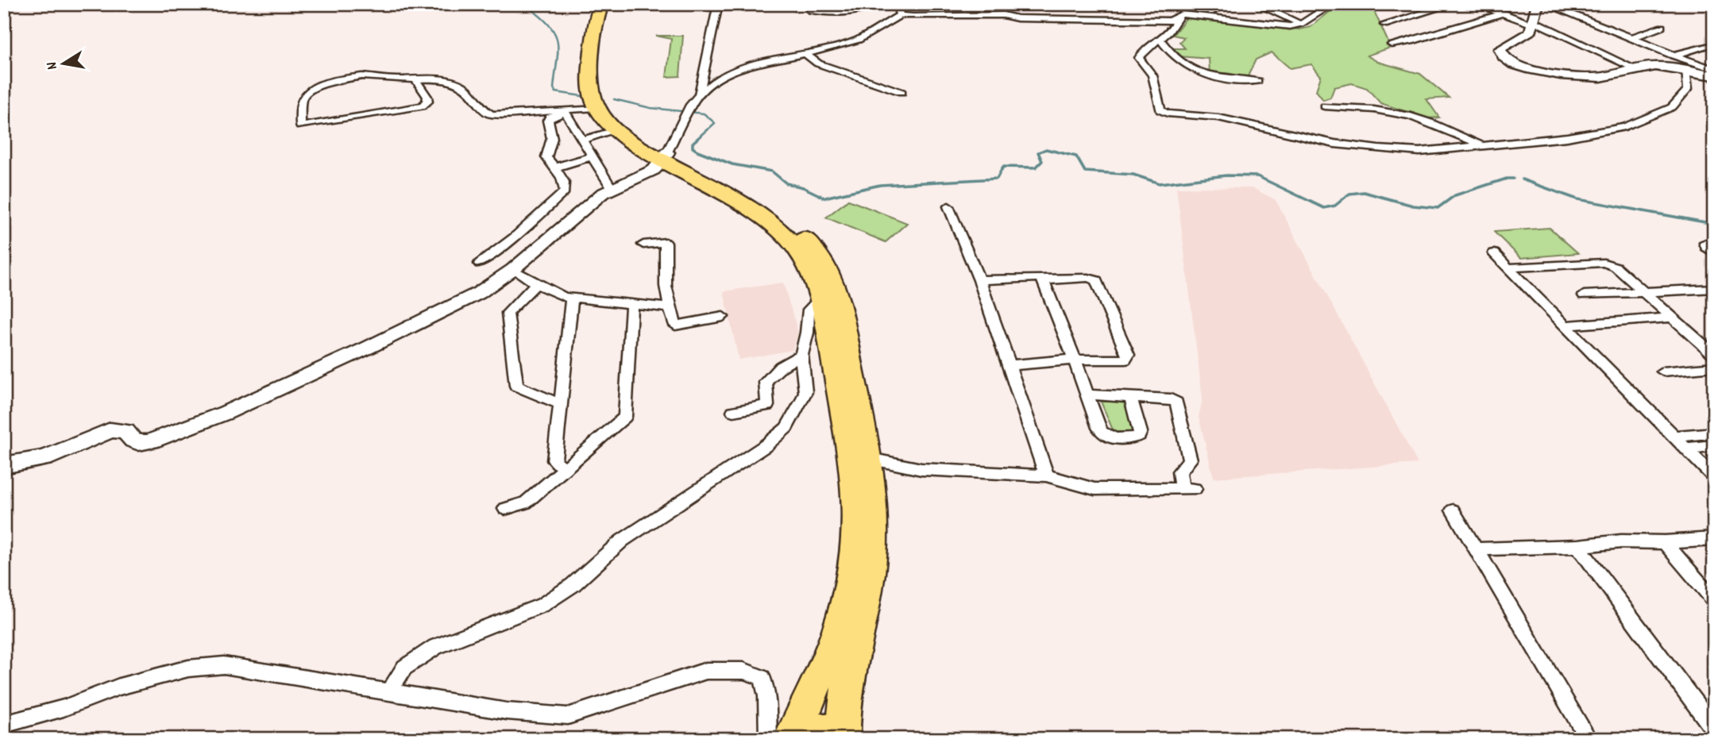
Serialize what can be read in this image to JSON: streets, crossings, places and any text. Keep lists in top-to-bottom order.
{
  "north": "left"
}
